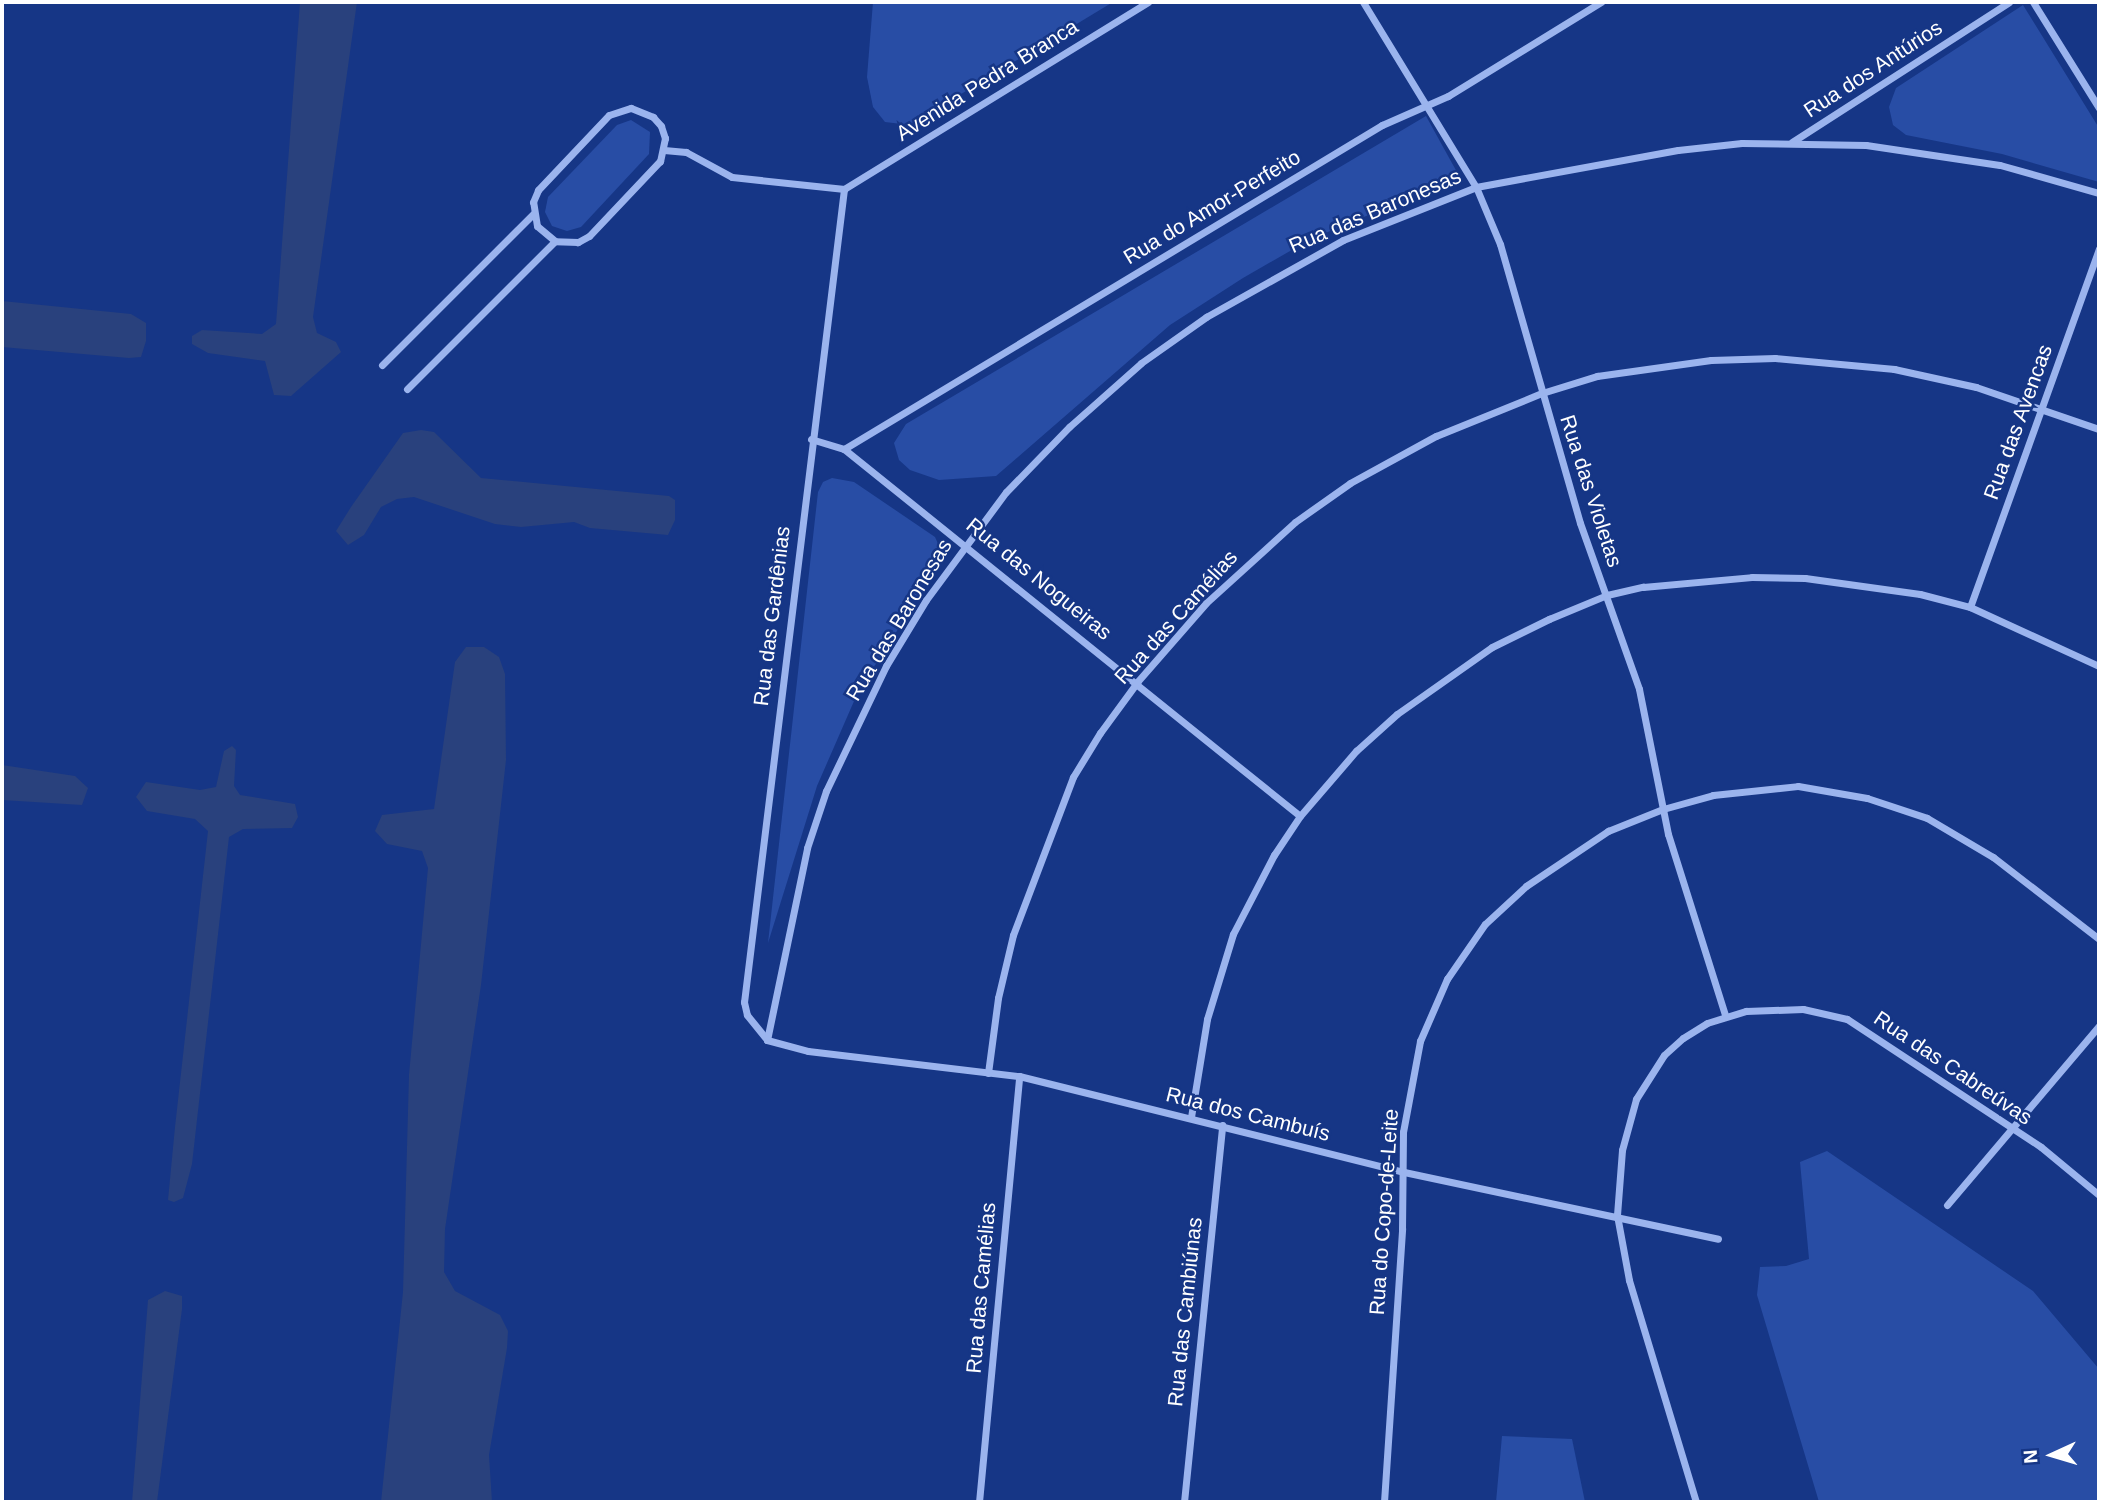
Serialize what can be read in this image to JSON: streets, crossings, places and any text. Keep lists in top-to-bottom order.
{
  "streets": {
    "street": [
      "Rua dos Antúrios",
      "Avenida Pedra Branca",
      "Rua do Amor-Perfeito",
      "Rua das Baronesas",
      "Rua das Avencas",
      "Rua das Violetas",
      "Rua das Nogueiras",
      "Rua das Gardênias",
      "Rua das Camélias",
      "Rua das Cabreúvas",
      "Rua dos Cambuís",
      "Rua do Copo-de-Leite",
      "Rua das Cambiúnas"
    ]
  },
  "crossings": [
    ["Rua dos Antúrios", "Rua das Baronesas"],
    ["Avenida Pedra Branca", "Rua das Gardênias"],
    ["Rua do Amor-Perfeito", "Rua das Violetas"],
    ["Rua do Amor-Perfeito", "Rua das Nogueiras"],
    ["Rua das Baronesas", "Rua das Violetas"],
    ["Rua das Baronesas", "Rua das Nogueiras"],
    ["Rua das Baronesas", "Rua das Gardênias"],
    ["Rua das Baronesas", "Rua dos Cambuís"],
    ["Rua das Avencas", "Rua das Camélias"],
    ["Rua das Violetas", "Rua das Camélias"],
    ["Rua das Violetas", "Rua das Cabreúvas"],
    ["Rua das Violetas", "Rua do Copo-de-Leite"],
    ["Rua das Nogueiras", "Rua das Gardênias"],
    ["Rua das Nogueiras", "Rua das Camélias"],
    ["Rua das Gardênias", "Rua dos Cambuís"],
    ["Rua das Camélias", "Rua dos Cambuís"],
    ["Rua das Cabreúvas", "Rua dos Cambuís"],
    ["Rua dos Cambuís", "Rua do Copo-de-Leite"],
    ["Rua dos Cambuís", "Rua das Cambiúnas"]
  ],
  "north": "left"
}
